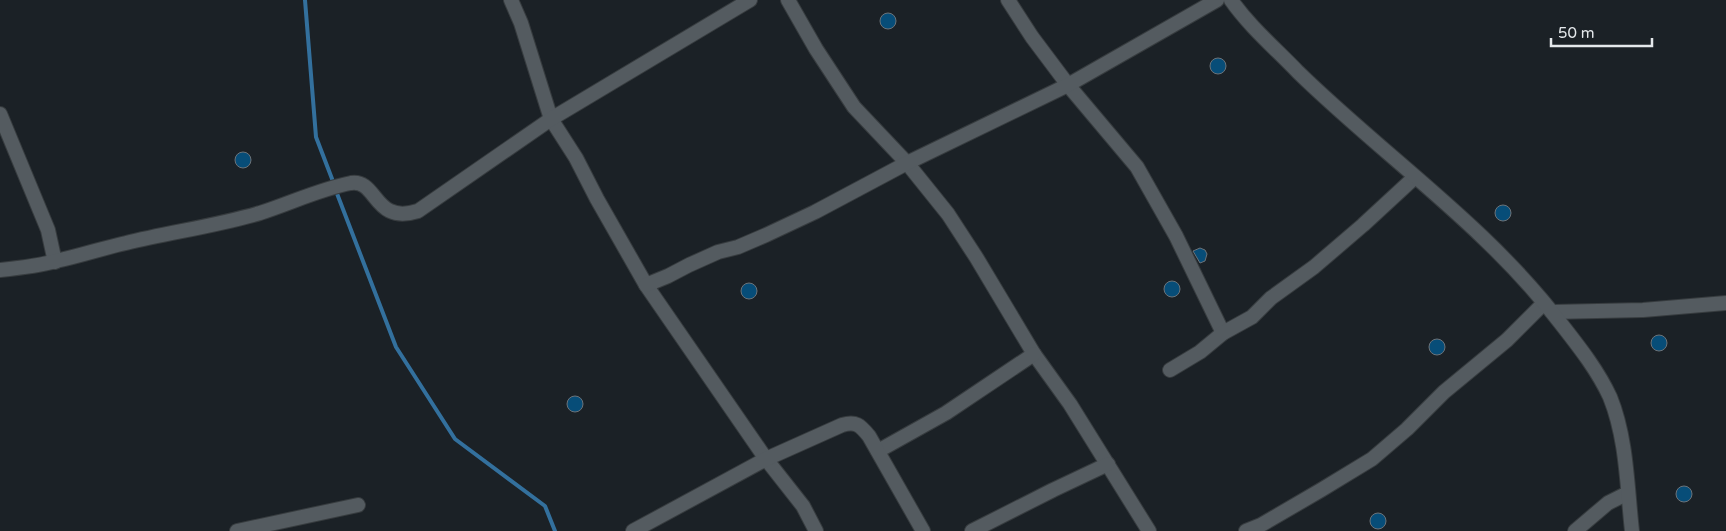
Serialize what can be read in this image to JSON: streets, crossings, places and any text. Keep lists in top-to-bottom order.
{
  "scale_bar": "50 m"
}
